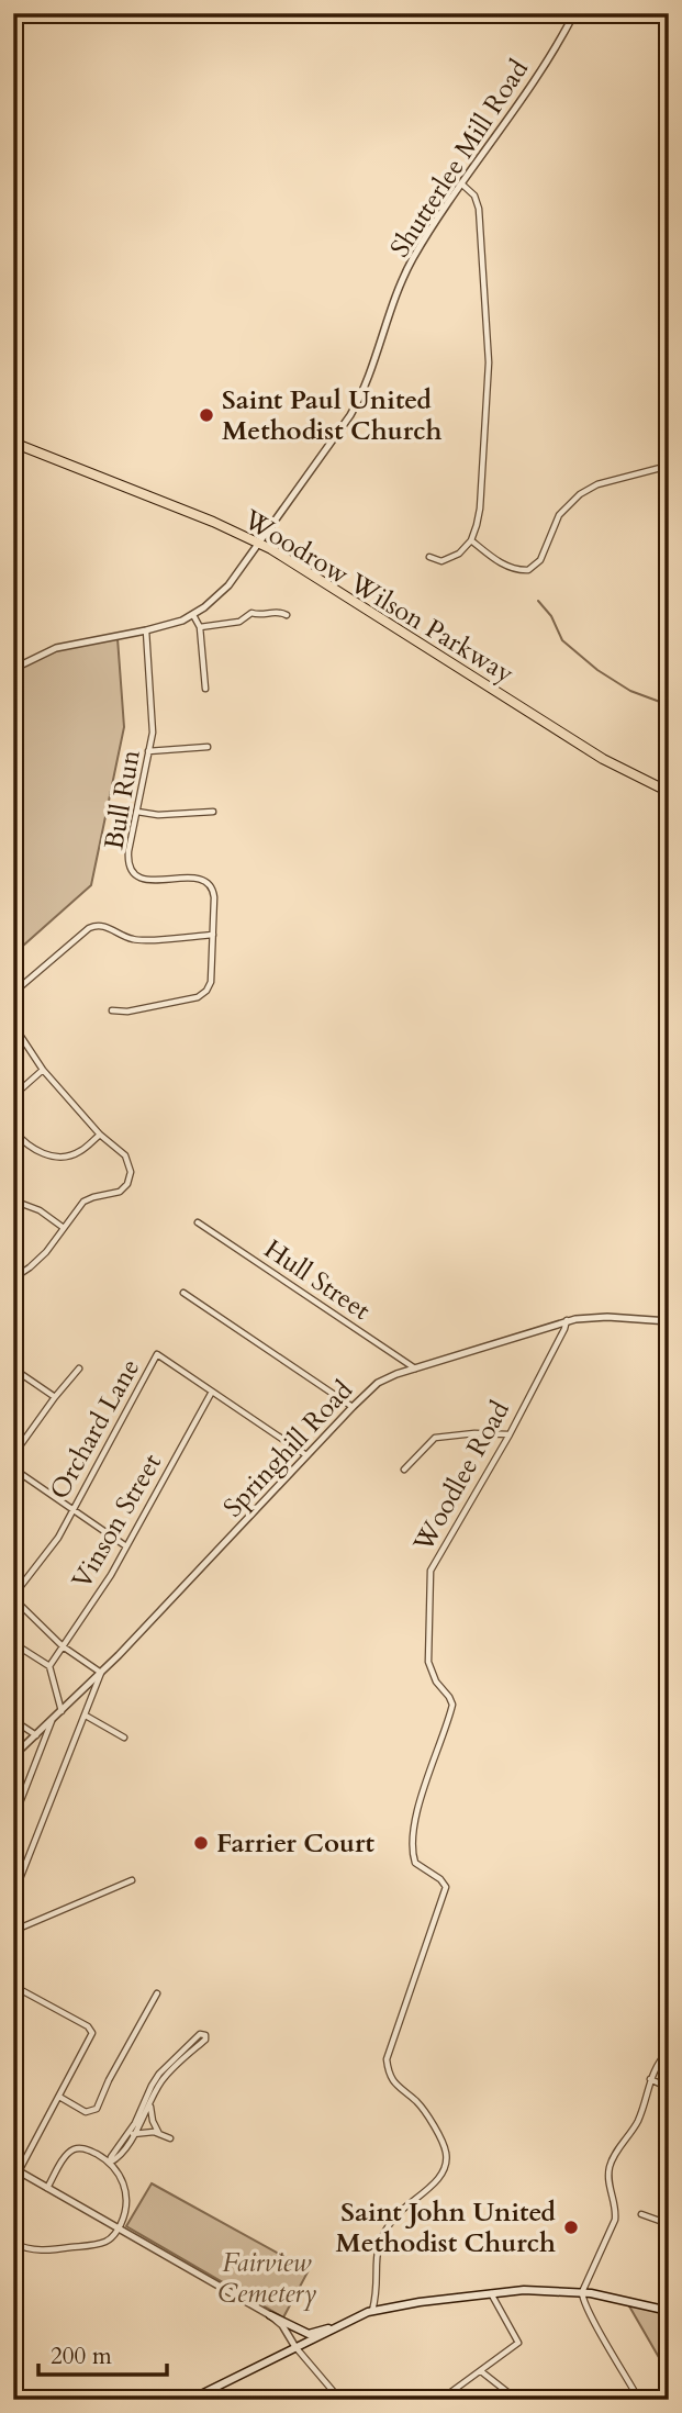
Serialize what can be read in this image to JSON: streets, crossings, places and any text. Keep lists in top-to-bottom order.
{
  "streets": {
    "highway": ["Woodrow Wilson Parkway"],
    "street": [
      "Shutterlee Mill Road",
      "Bull Run",
      "Hull Street",
      "Orchard Lane",
      "Springhill Road",
      "Woodlee Road",
      "Vinson Street"
    ]
  },
  "crossings": [
    ["Shutterlee Mill Road", "Woodrow Wilson Parkway"],
    ["Shutterlee Mill Road", "Bull Run"],
    ["Hull Street", "Springhill Road"],
    ["Orchard Lane", "Vinson Street"],
    ["Springhill Road", "Woodlee Road"]
  ],
  "parks": ["Fairview Cemetery"],
  "places": ["Saint Paul United Methodist Church", "Farrier Court", "Saint John United Methodist Church"],
  "scale_bar": "200 m"
}
